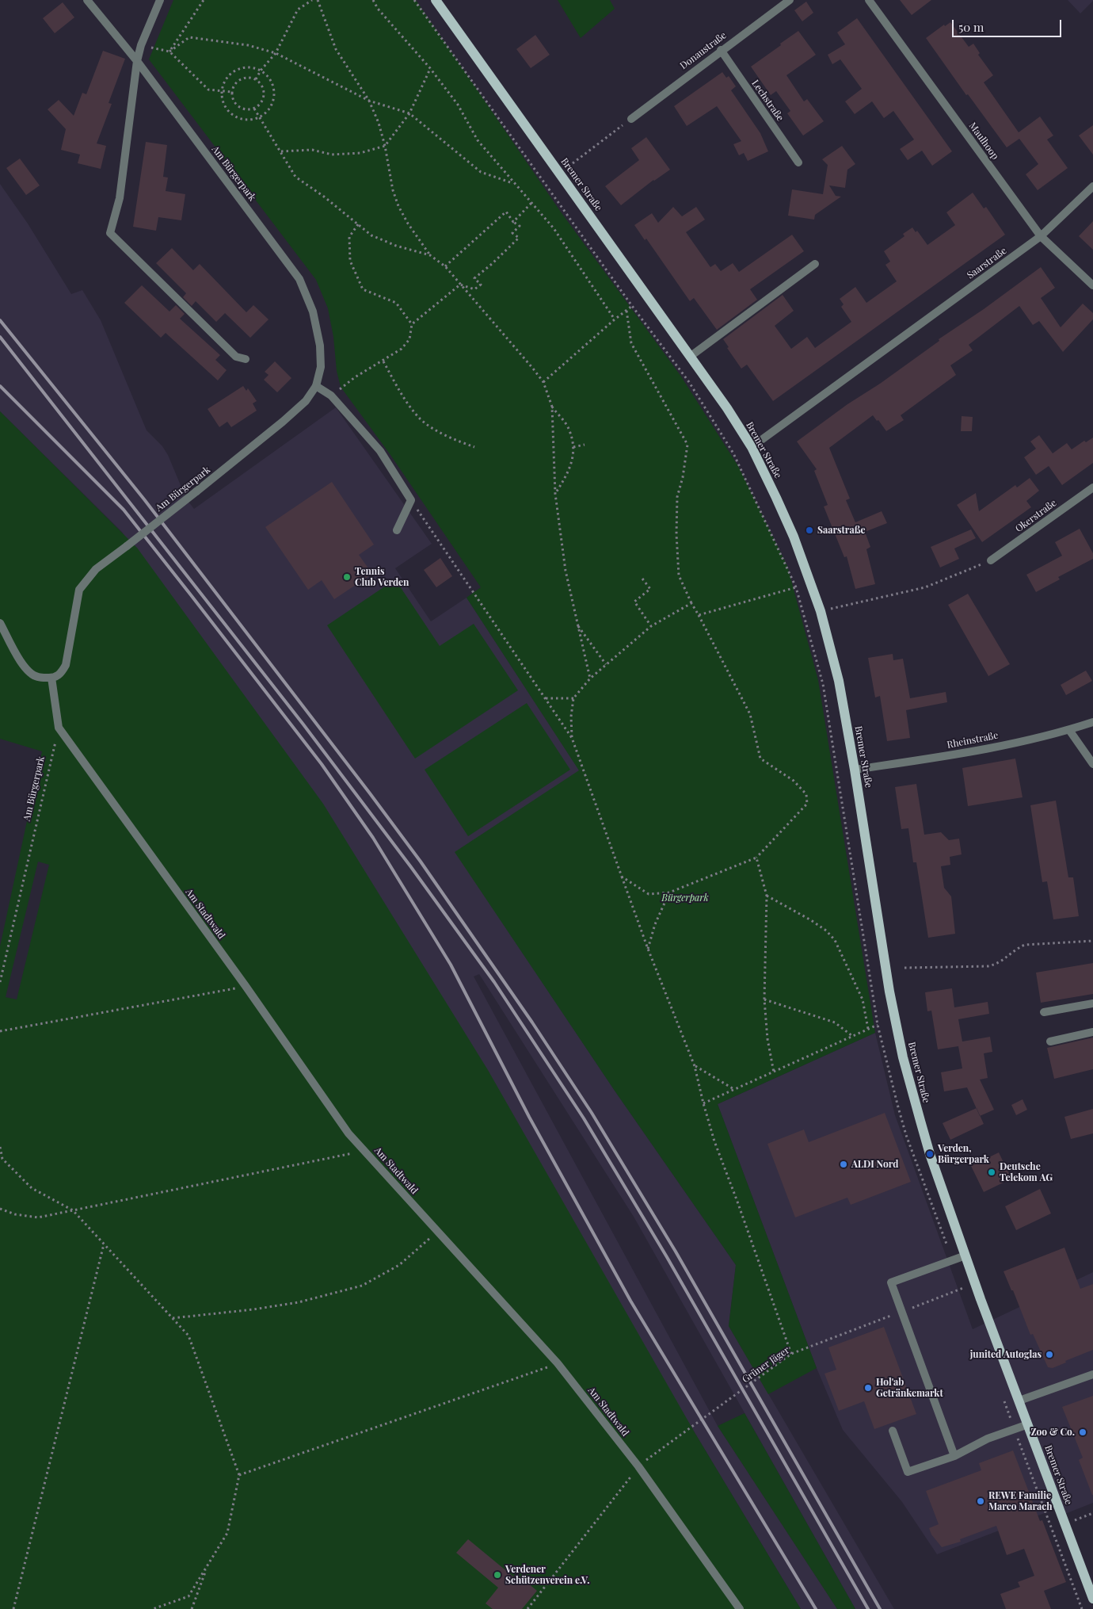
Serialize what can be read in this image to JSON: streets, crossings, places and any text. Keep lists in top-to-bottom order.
{
  "streets": {
    "main road": ["Bremer Straße"],
    "street": [
      "Donaustraße",
      "Lechstraße",
      "Maulhoop",
      "Am Bürgerpark",
      "Saarstraße",
      "Okerstraße",
      "Rheinstraße",
      "Am Stadtwald"
    ],
    "path": ["Grüner Jäger"]
  },
  "crossings": [
    ["Donaustraße", "Lechstraße"],
    ["Maulhoop", "Saarstraße"],
    ["Am Bürgerpark", "Am Stadtwald"],
    ["Bremer Straße", "Saarstraße"],
    ["Bremer Straße", "Rheinstraße"],
    ["Am Stadtwald", "Grüner Jäger"]
  ],
  "parks": ["Bürgerpark"],
  "places": [
    "Saarstraße",
    "Tennis Club Verden",
    "Verden, Bürgerpark",
    "ALDI Nord",
    "Deutsche Telekom AG",
    "junited Autoglas",
    "Hol'ab Getränkemarkt",
    "Zoo & Co.",
    "REWE Familie Marco Marach",
    "Verdener Schützenverein e.V."
  ],
  "scale_bar": "50 m"
}
